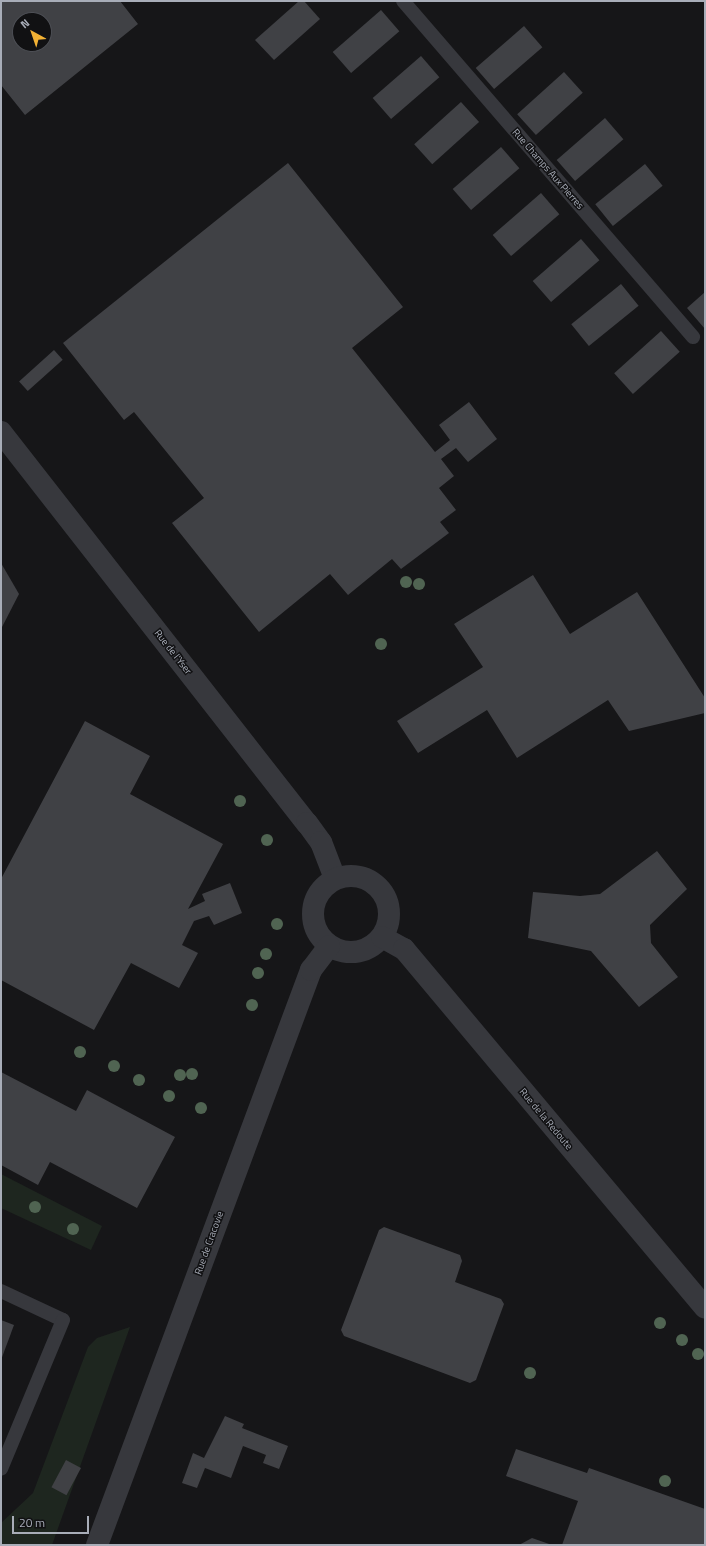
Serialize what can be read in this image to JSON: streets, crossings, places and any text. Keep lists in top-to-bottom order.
{
  "streets": {
    "street": ["Rue de l'Yser", "Rue de la Redoute", "Rue de Cracovie"],
    "lane": ["Rue Champs Aux Pierres"]
  },
  "crossings": [
    ["Rue de l'Yser", "Rue de la Redoute"],
    ["Rue de l'Yser", "Rue de Cracovie"],
    ["Rue de la Redoute", "Rue de Cracovie"]
  ],
  "scale_bar": "20 m",
  "north": "top left"
}
